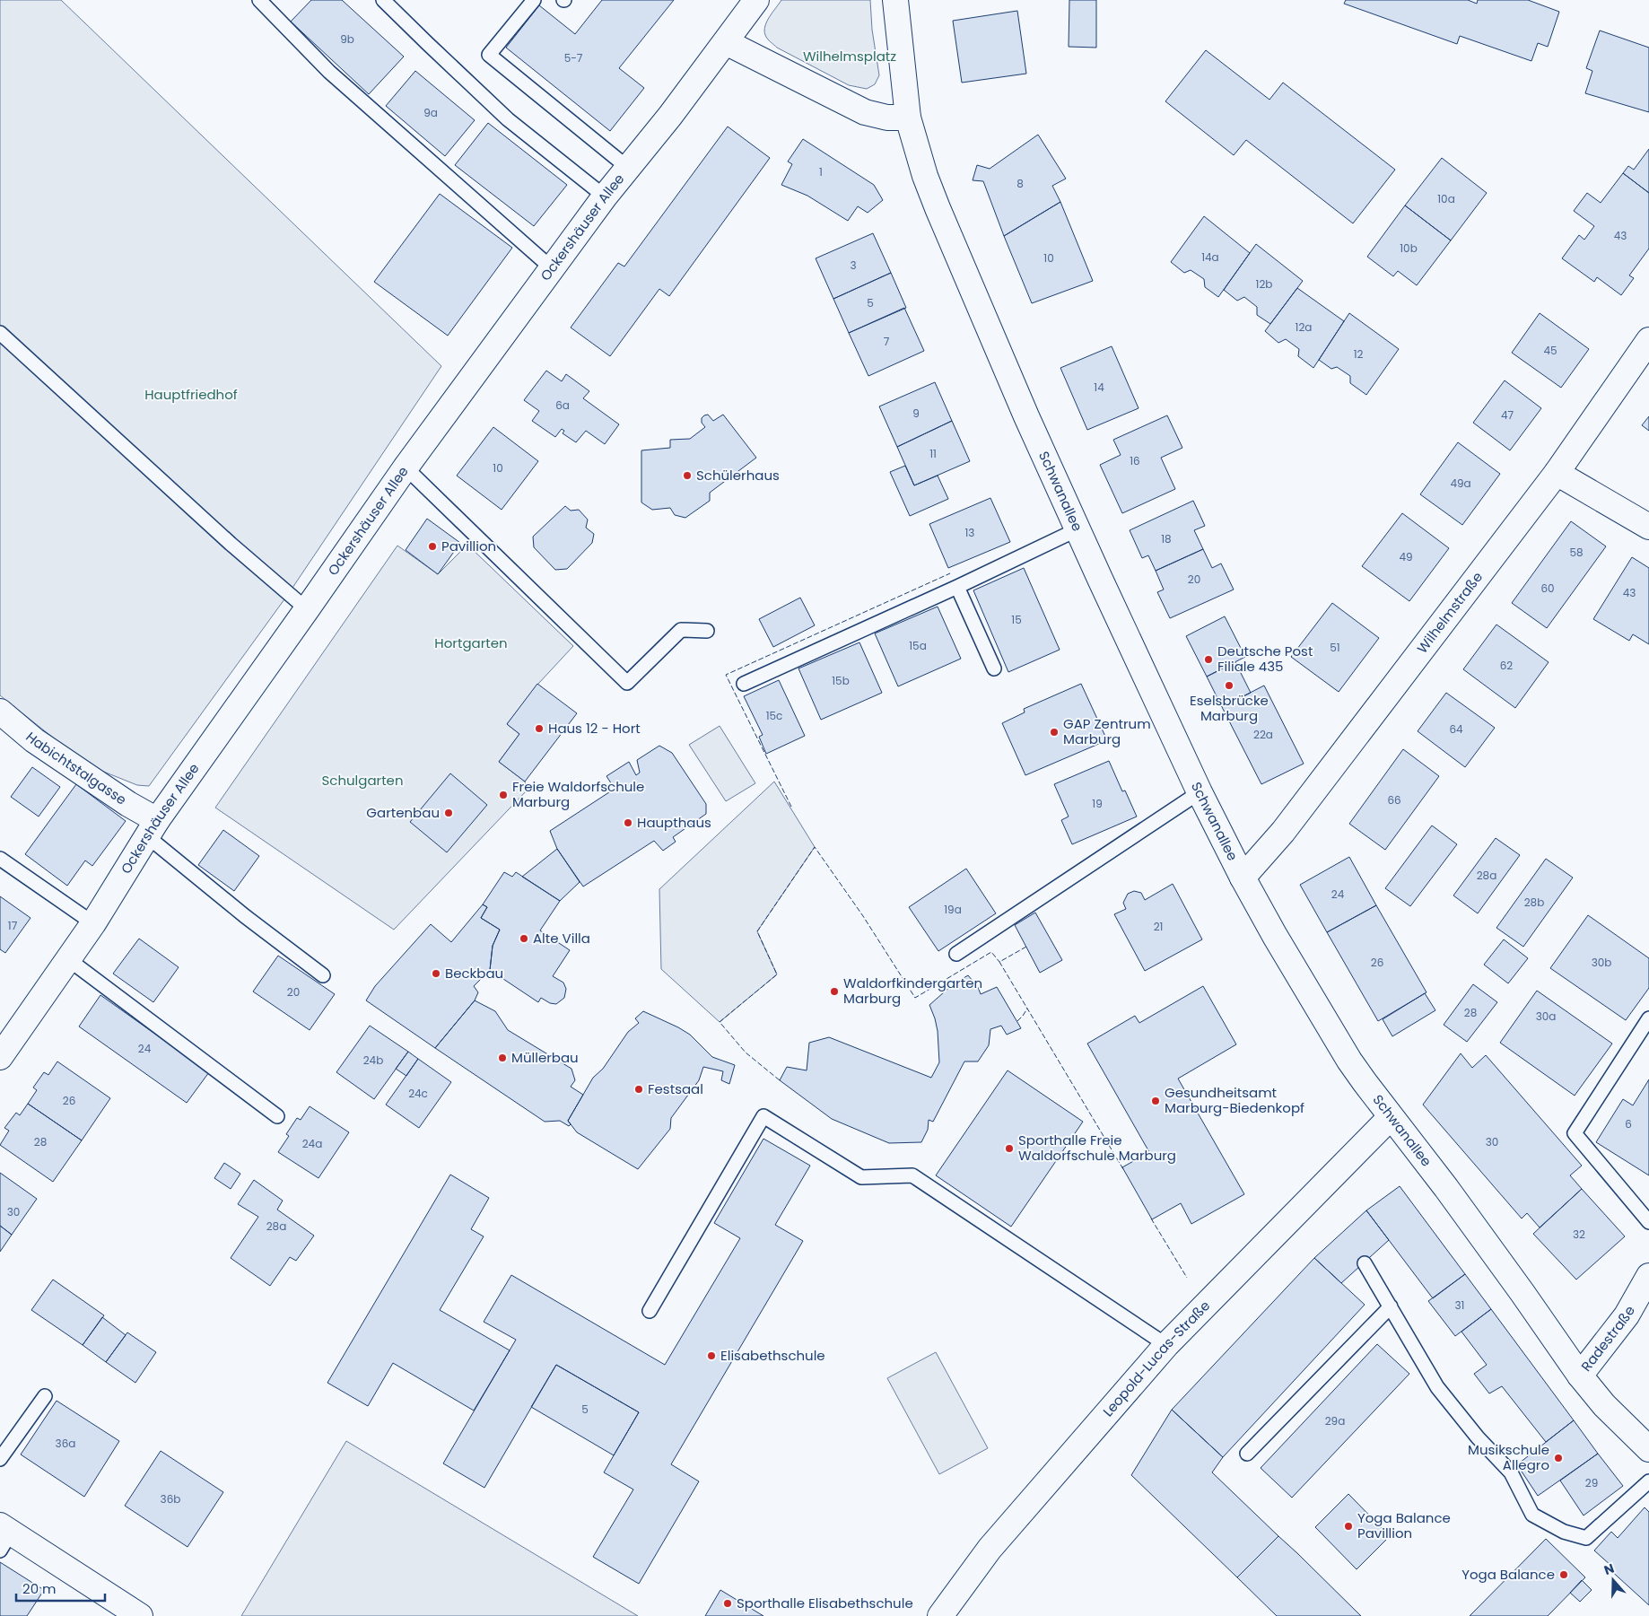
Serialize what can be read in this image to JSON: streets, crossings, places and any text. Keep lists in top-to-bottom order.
{
  "streets": {
    "street": [
      "Ockershäuser Allee",
      "Schwanallee",
      "Wilhelmstraße",
      "Habichtstalgasse",
      "Radestraße",
      "Leopold-Lucas-Straße"
    ]
  },
  "crossings": [
    ["Ockershäuser Allee", "Habichtstalgasse"],
    ["Schwanallee", "Wilhelmstraße"],
    ["Schwanallee", "Radestraße"],
    ["Schwanallee", "Leopold-Lucas-Straße"]
  ],
  "parks": [
    "Wilhelmsplatz",
    "Hauptfriedhof",
    "Hortgarten",
    "Schulgarten"
  ],
  "places": [
    "Schülerhaus",
    "Pavillion",
    "Deutsche Post Filiale 435",
    "Eselsbrücke Marburg",
    "Haus 12 - Hort",
    "GAP Zentrum Marburg",
    "Freie Waldorfschule Marburg",
    "Gartenbau",
    "Haupthaus",
    "Alte Villa",
    "Beckbau",
    "Waldorfkindergarten Marburg",
    "Müllerbau",
    "Festsaal",
    "Gesundheitsamt Marburg-Biedenkopf",
    "Sporthalle Freie Waldorfschule Marburg",
    "Elisabethschule",
    "Musikschule Allegro",
    "Yoga Balance Pavillion",
    "Yoga Balance",
    "Sporthalle Elisabethschule"
  ],
  "house_numbers": [
    "9b",
    "5-7",
    "9a",
    "1",
    "8",
    "10a",
    "43",
    "10b",
    "14a",
    "10",
    "3",
    "12b",
    "5",
    "12a",
    "7",
    "45",
    "12",
    "14",
    "6a",
    "9",
    "47",
    "11",
    "16",
    "10",
    "49a",
    "13",
    "18",
    "58",
    "49",
    "20",
    "60",
    "43",
    "15",
    "15a",
    "51",
    "62",
    "15b",
    "15c",
    "64",
    "22a",
    "66",
    "19",
    "28a",
    "24",
    "28b",
    "19a",
    "17",
    "21",
    "26",
    "30b",
    "20",
    "28",
    "30a",
    "24",
    "24b",
    "24c",
    "26",
    "6",
    "28",
    "30",
    "24a",
    "30",
    "28a",
    "32",
    "31",
    "5",
    "29a",
    "36a",
    "29",
    "36b"
  ],
  "scale_bar": "20 m",
  "north": "top"
}
